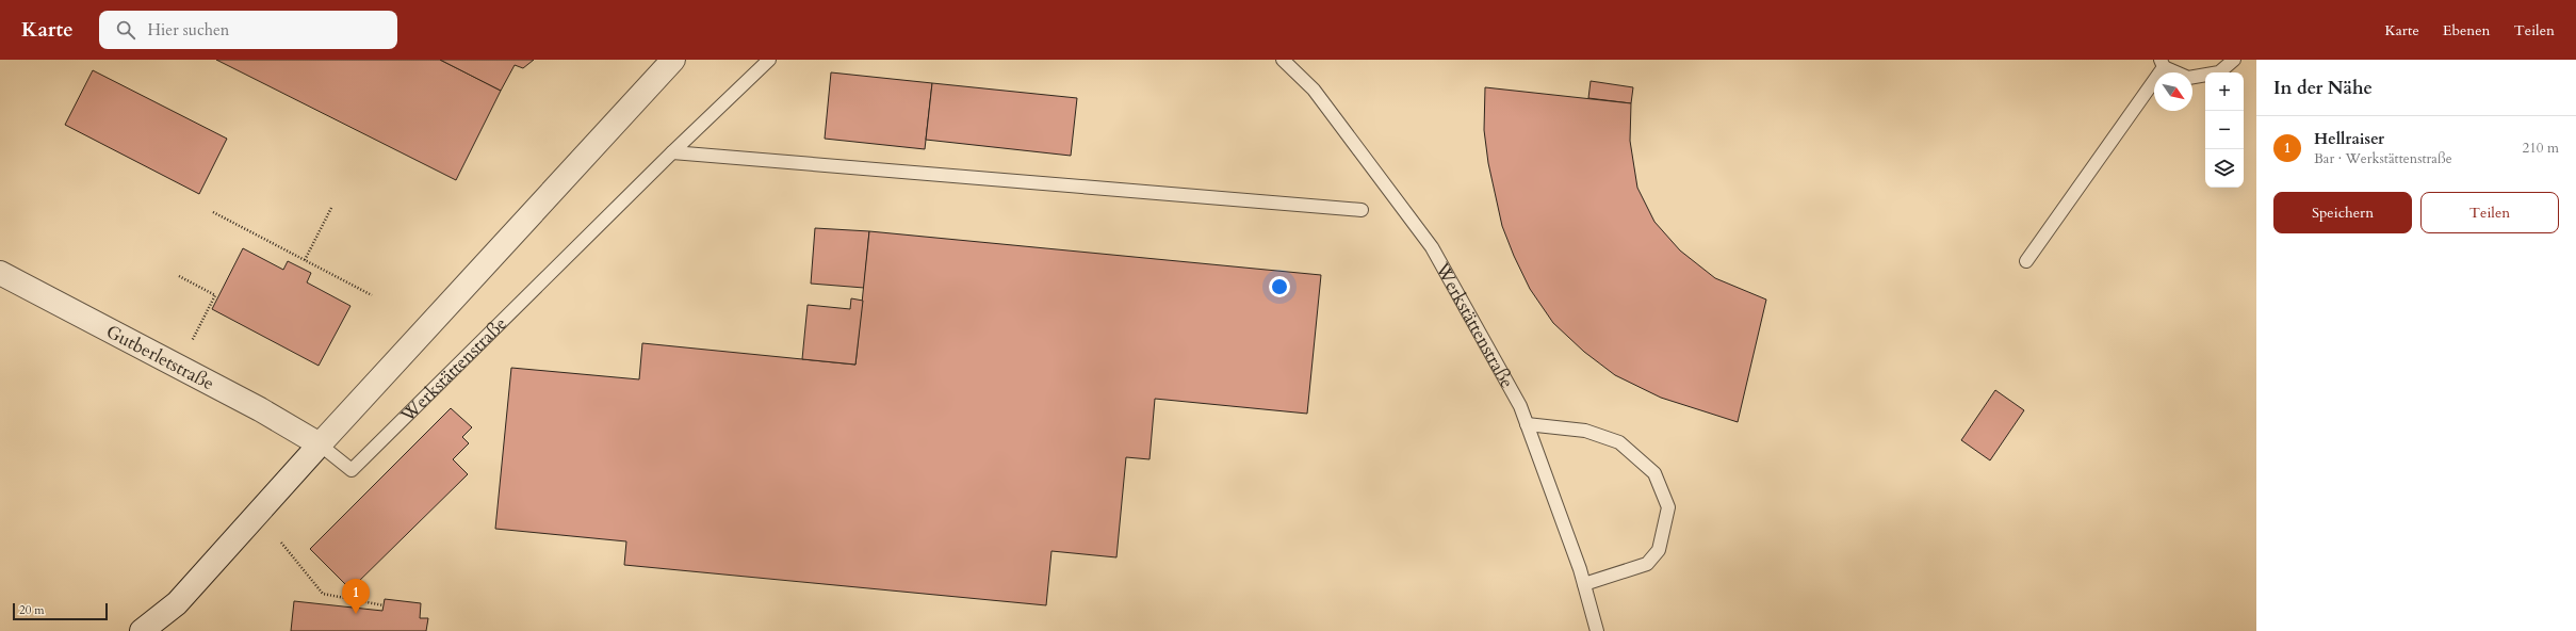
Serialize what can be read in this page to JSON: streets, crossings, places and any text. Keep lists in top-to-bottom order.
{
  "streets": {
    "street": ["Gutberletstraße"],
    "lane": ["Werkstättenstraße"]
  },
  "crossings": [
    ["Werkstättenstraße", "Gutberletstraße"]
  ],
  "scale_bar": "20 m",
  "north": "bottom right",
  "page": {
    "header": "Karte",
    "search": "Hier suchen",
    "nav": ["Karte", "Ebenen", "Teilen"],
    "heading": "In der Nähe",
    "map_buttons": ["+", "−"],
    "list": [
      {
        "mark": "1",
        "name": "Hellraiser",
        "note": "Bar · Werkstättenstraße",
        "value": "210 m"
      }
    ],
    "buttons": ["Speichern", "Teilen"],
    "pins": "1",
    "scale": "20 m"
  }
}
